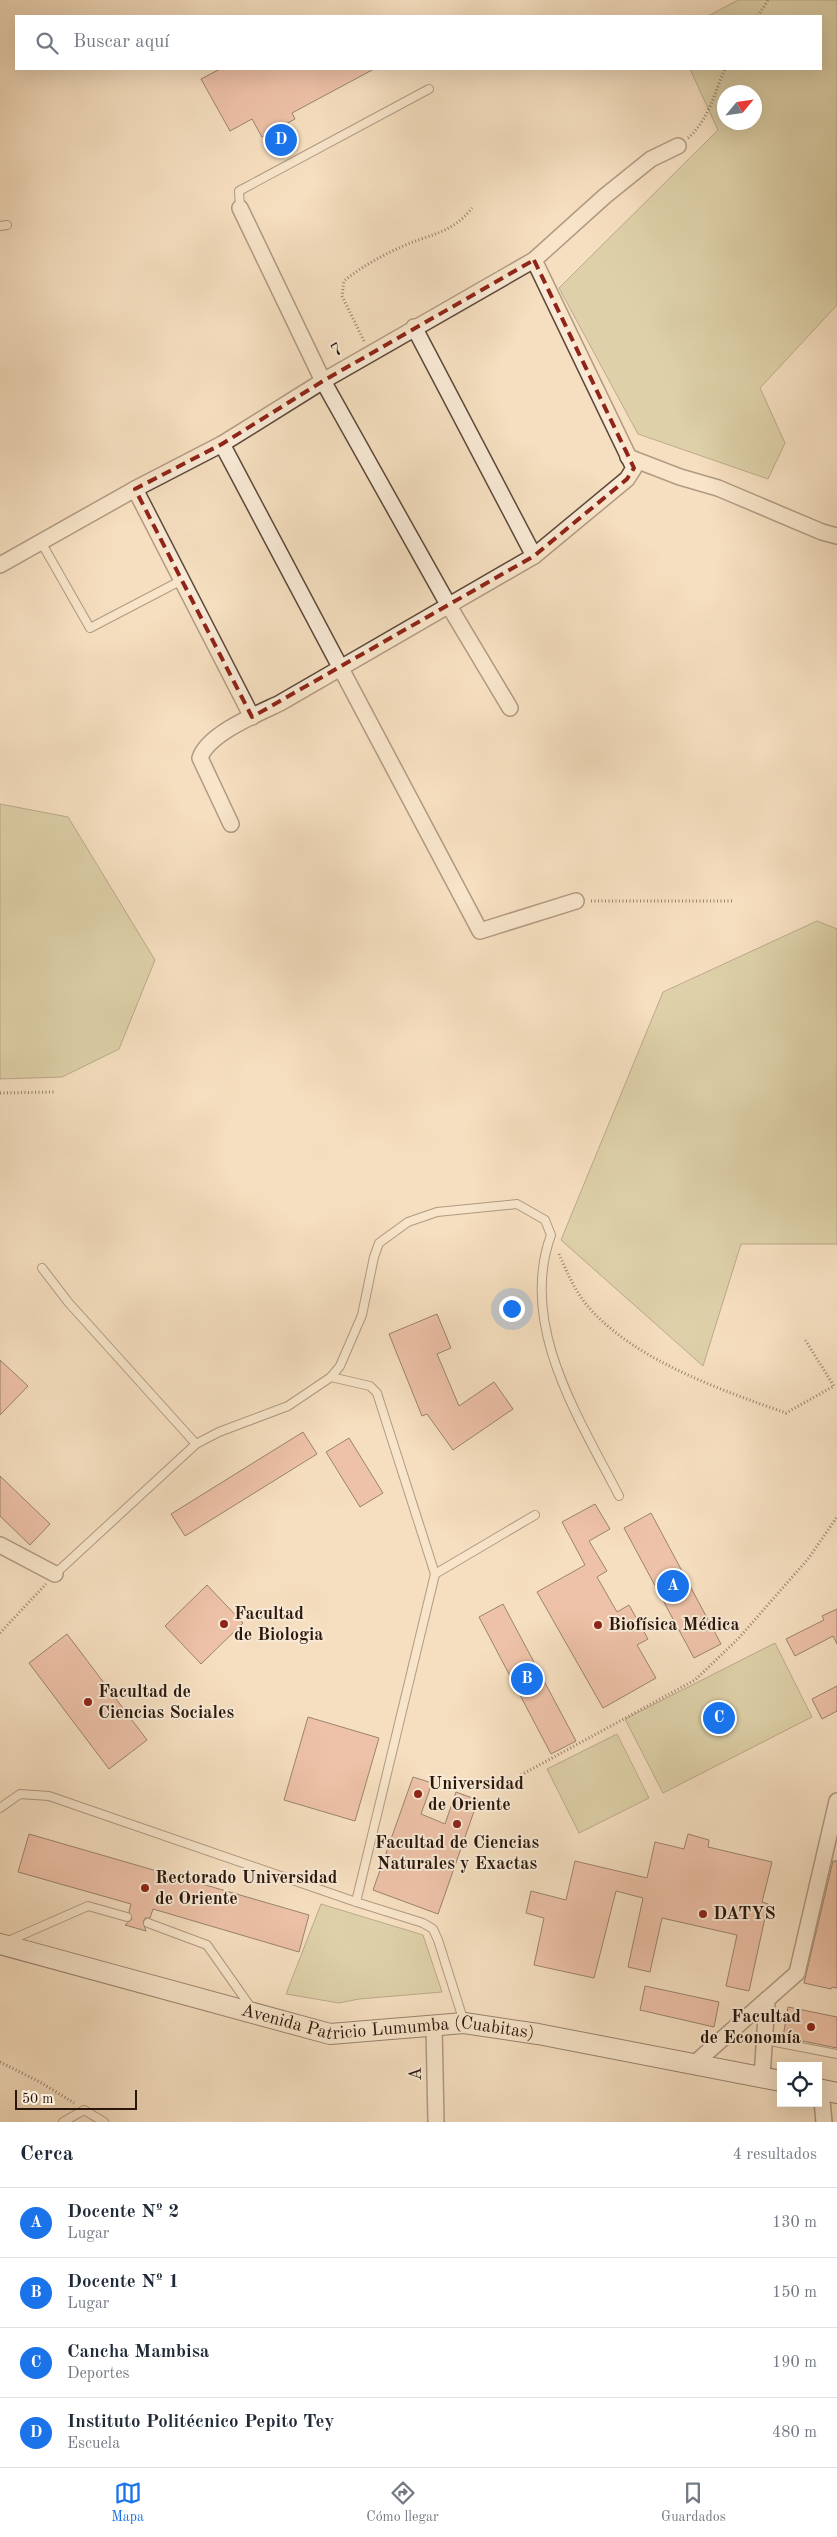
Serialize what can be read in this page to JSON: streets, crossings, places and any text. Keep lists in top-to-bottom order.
{
  "streets": {
    "main road": ["Avenida Patricio Lumumba (Cuabitas)"],
    "street": ["7", "A"]
  },
  "crossings": [
    ["Avenida Patricio Lumumba (Cuabitas)", "A"]
  ],
  "places": [
    "Facultad de Biologia",
    "Biofísica Médica",
    "Facultad de Ciencias Sociales",
    "Universidad de Oriente",
    "Facultad de Ciencias Naturales y Exactas",
    "Rectorado Universidad de Oriente",
    "DATYS",
    "Facultad de Economía"
  ],
  "scale_bar": "50 m",
  "north": "top right",
  "page": {
    "search": "Buscar aquí",
    "pins": [
      "D",
      "A",
      "B",
      "C"
    ],
    "scale": "50 m",
    "heading": ["Cerca", "4 resultados"],
    "list": [
      {
        "mark": "A",
        "name": "Docente Nº 2",
        "note": "Lugar",
        "value": "130 m"
      },
      {
        "mark": "B",
        "name": "Docente Nº 1",
        "note": "Lugar",
        "value": "150 m"
      },
      {
        "mark": "C",
        "name": "Cancha Mambisa",
        "note": "Deportes",
        "value": "190 m"
      },
      {
        "mark": "D",
        "name": "Instituto Politécnico Pepito Tey",
        "note": "Escuela",
        "value": "480 m"
      }
    ],
    "nav": ["Mapa", "Cómo llegar", "Guardados"]
  }
}
